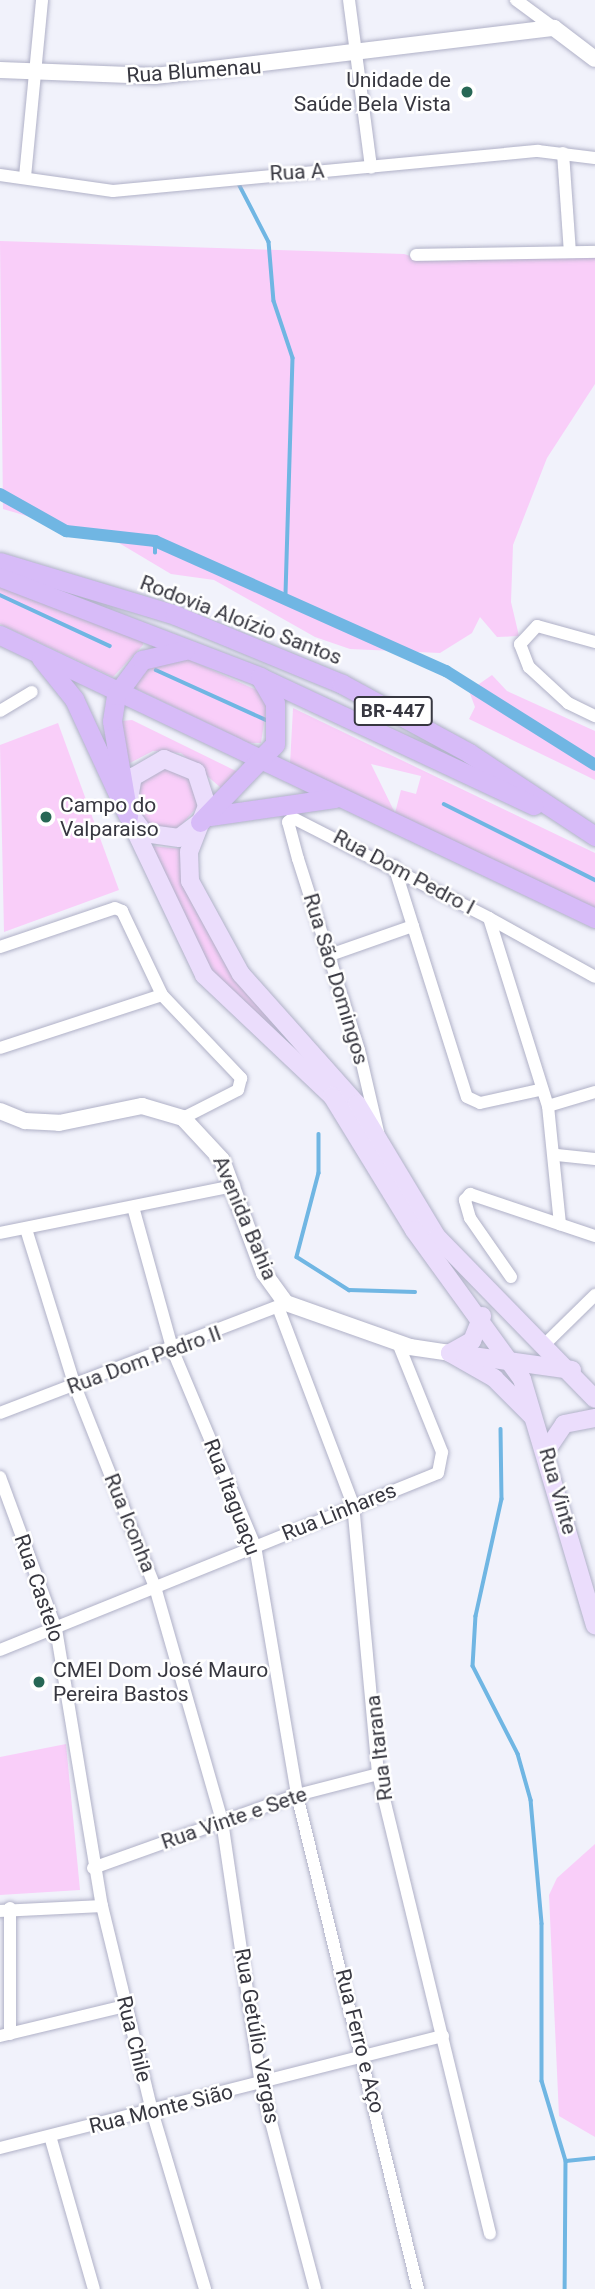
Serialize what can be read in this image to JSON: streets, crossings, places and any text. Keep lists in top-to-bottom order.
{
  "streets": {
    "main road": ["Rodovia Aloízio Santos", "BR-447", "Rua Vinte"],
    "street": [
      "Rua Blumenau",
      "Rua A",
      "Rua Dom Pedro I",
      "Rua São Domingos",
      "Avenida Bahia",
      "Rua Dom Pedro II",
      "Rua Itaguaçu",
      "Rua Linhares",
      "Rua Iconha",
      "Rua Castelo",
      "Rua Itarana",
      "Rua Vinte e Sete",
      "Rua Getúlio Vargas",
      "Rua Chile",
      "Rua Ferro e Aço",
      "Rua Monte Sião"
    ]
  },
  "crossings": [
    ["Rua Dom Pedro I", "Rua São Domingos"],
    ["Avenida Bahia", "Rua Dom Pedro II"],
    ["Avenida Bahia", "Rua Linhares"],
    ["Avenida Bahia", "Rua Itarana"],
    ["Rua Dom Pedro II", "Rua Itaguaçu"],
    ["Rua Dom Pedro II", "Rua Iconha"],
    ["Rua Dom Pedro II", "Rua Itarana"],
    ["Rua Itaguaçu", "Rua Linhares"],
    ["Rua Itaguaçu", "Rua Vinte e Sete"],
    ["Rua Itaguaçu", "Rua Ferro e Aço"],
    ["Rua Linhares", "Rua Iconha"],
    ["Rua Linhares", "Rua Castelo"],
    ["Rua Linhares", "Rua Itarana"],
    ["Rua Iconha", "Rua Vinte e Sete"],
    ["Rua Iconha", "Rua Getúlio Vargas"],
    ["Rua Castelo", "Rua Vinte e Sete"],
    ["Rua Castelo", "Rua Chile"],
    ["Rua Itarana", "Rua Vinte e Sete"],
    ["Rua Itarana", "Rua Monte Sião"],
    ["Rua Vinte e Sete", "Rua Getúlio Vargas"],
    ["Rua Vinte e Sete", "Rua Chile"],
    ["Rua Vinte e Sete", "Rua Ferro e Aço"],
    ["Rua Getúlio Vargas", "Rua Monte Sião"],
    ["Rua Chile", "Rua Monte Sião"],
    ["Rua Ferro e Aço", "Rua Monte Sião"]
  ],
  "places": ["Unidade de Saúde Bela Vista", "Campo do Valparaiso", "CMEI Dom José Mauro Pereira Bastos"]
}
